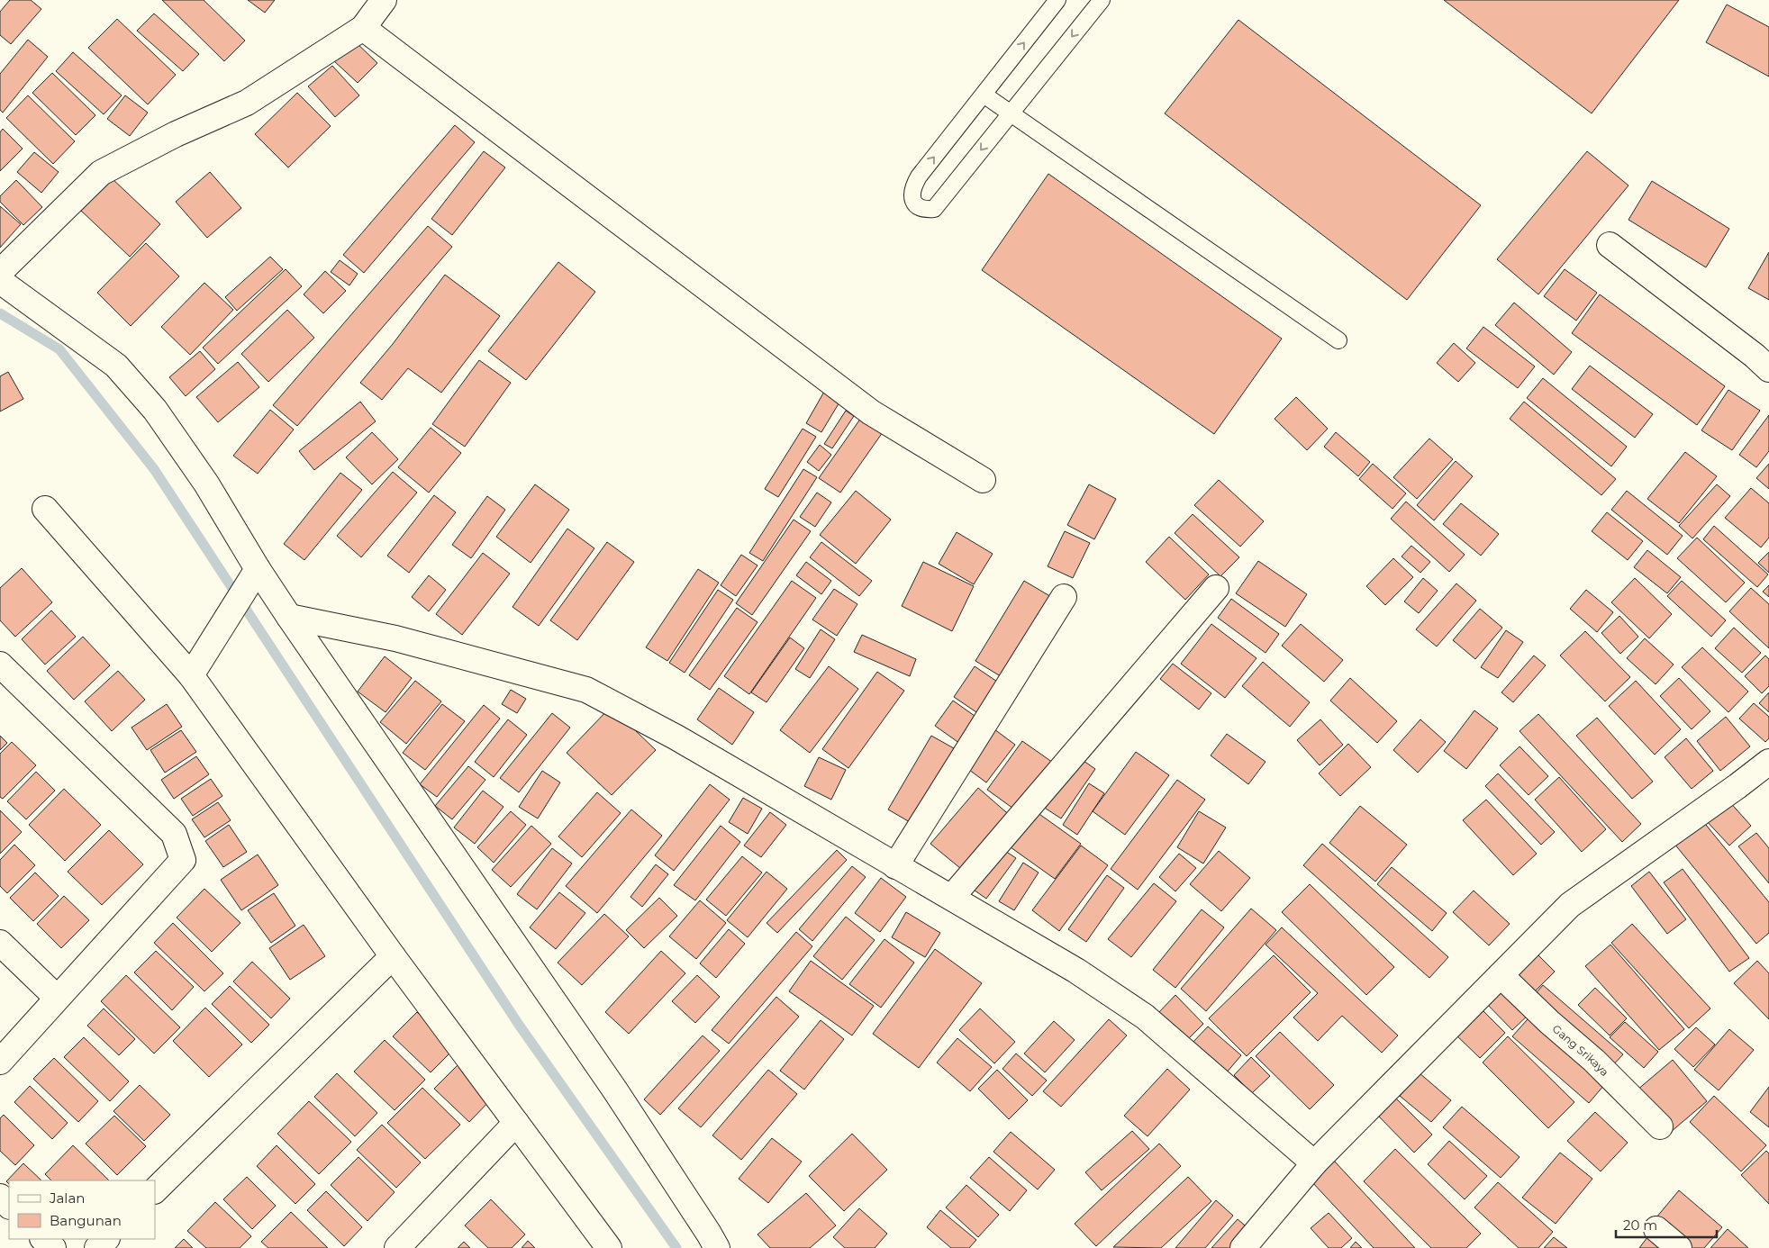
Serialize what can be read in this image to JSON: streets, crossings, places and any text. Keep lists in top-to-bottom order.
{
  "streets": {
    "street": ["Gang Srikaya"]
  },
  "legend": ["Jalan", "Bangunan"],
  "scale_bar": "20 m"
}
